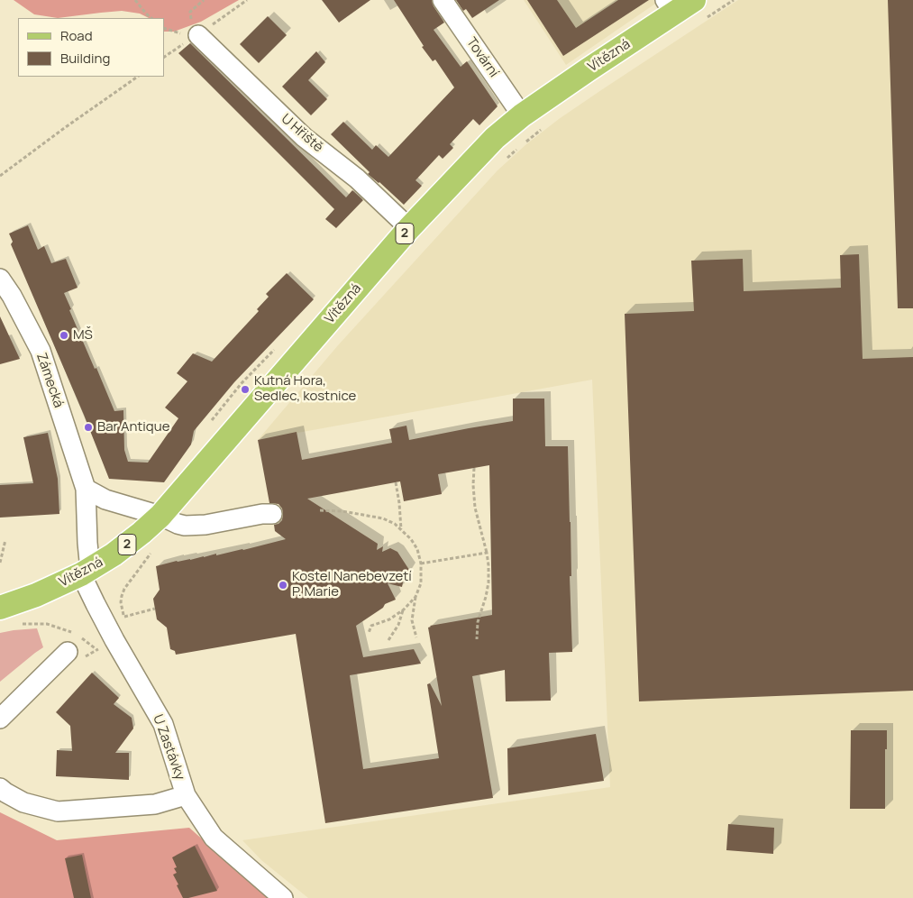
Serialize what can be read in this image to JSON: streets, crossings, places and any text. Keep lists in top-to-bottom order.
{
  "streets": {
    "main road": ["Vítězná", "2"],
    "street": [
      "Tovární",
      "U Hřiště",
      "Zámecká",
      "U Zastávky"
    ]
  },
  "crossings": [
    ["Vítězná", "Tovární"],
    ["Vítězná", "U Hřiště"],
    ["Vítězná", "Zámecká"],
    ["Vítězná", "U Zastávky"],
    ["Zámecká", "U Zastávky"]
  ],
  "places": [
    "MŠ",
    "Kutná Hora, Sedlec, kostnice",
    "Bar Antique",
    "Kostel Nanebevzetí P. Marie"
  ],
  "legend": ["Road", "Building"]
}
